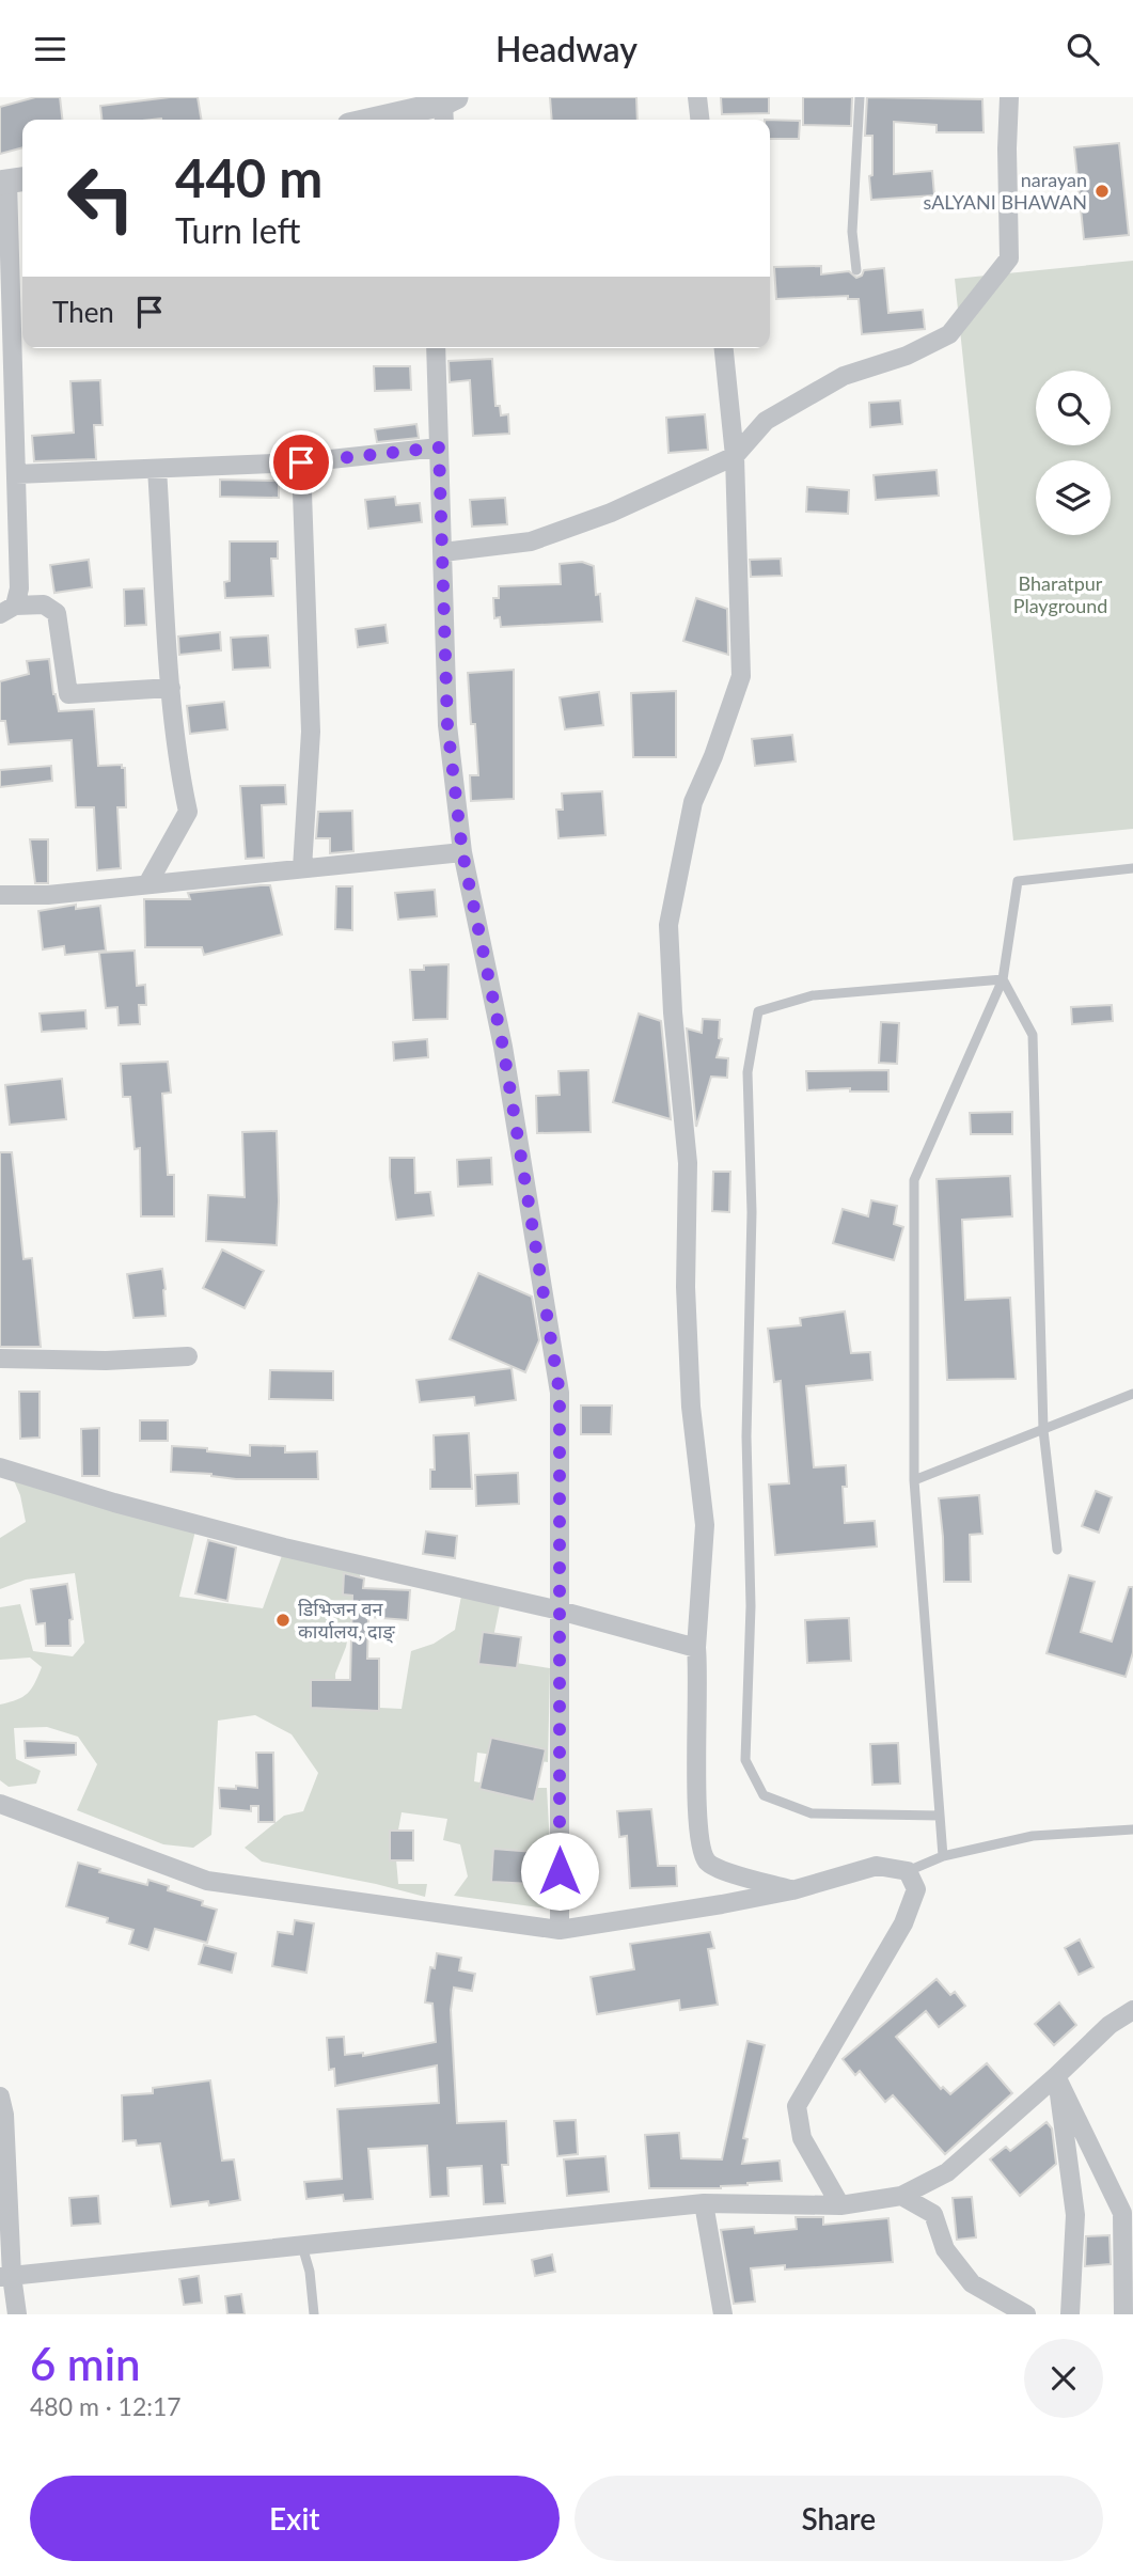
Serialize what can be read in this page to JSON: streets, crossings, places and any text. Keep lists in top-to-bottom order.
{
  "parks": ["Bharatpur Playground"],
  "places": ["narayan sALYANI BHAWAN", "डिभिजन वन कार्यालय, दाङ्"],
  "page": {
    "header": "Headway",
    "turn": ["440 m", "Turn left"],
    "then": "Then",
    "heading": ["6 min", "480 m · 12:17"],
    "buttons": ["Exit", "Share"]
  }
}
